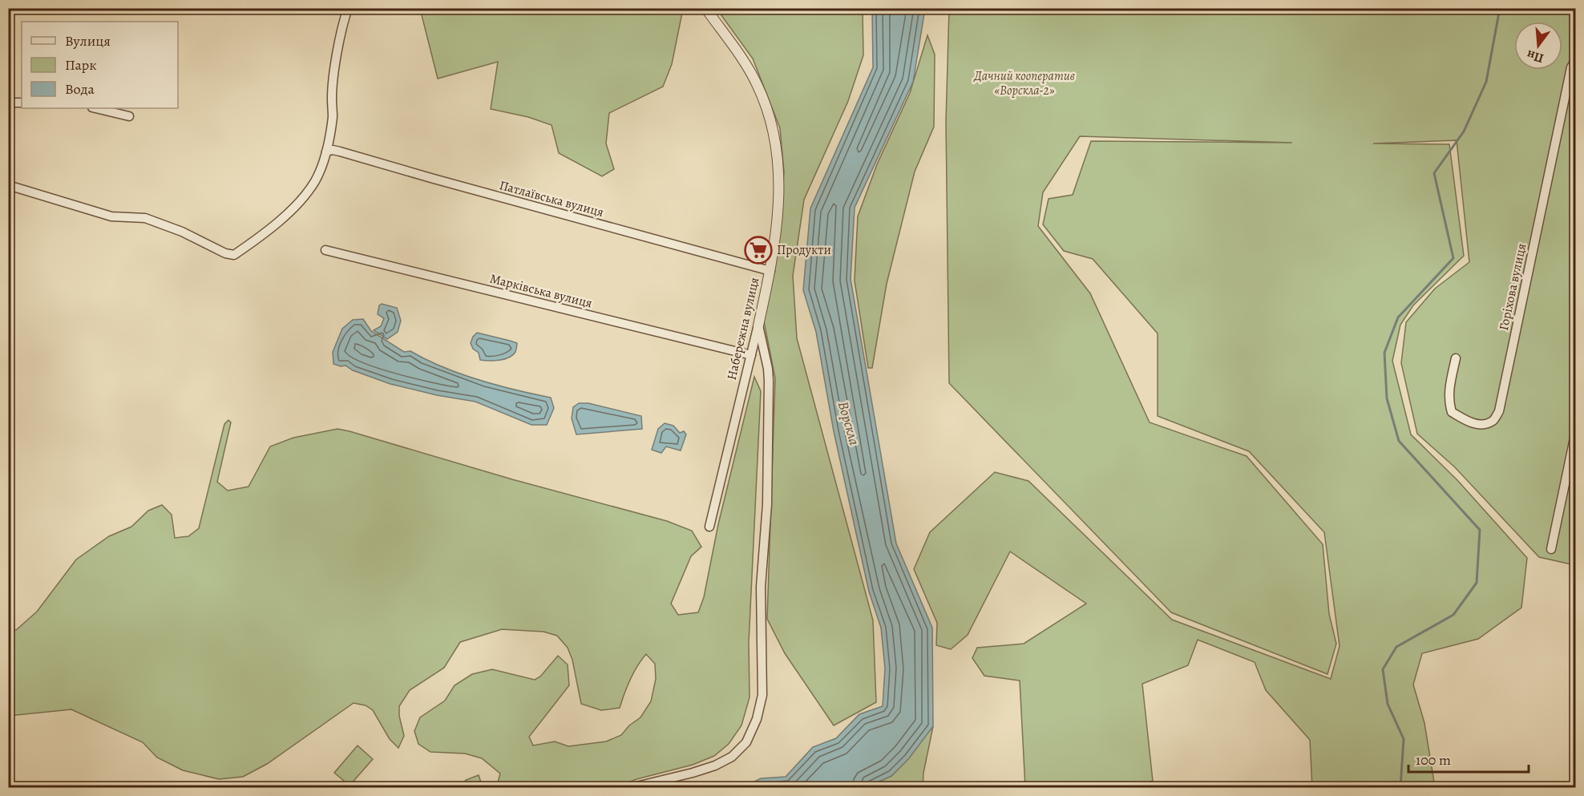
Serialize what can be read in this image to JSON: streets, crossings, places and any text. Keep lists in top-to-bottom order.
{
  "streets": {
    "street": [
      "Патлаївська вулиця",
      "Горіхова вулиця",
      "Марківська вулиця",
      "Набережна вулиця"
    ]
  },
  "crossings": [
    ["Патлаївська вулиця", "Набережна вулиця"],
    ["Марківська вулиця", "Набережна вулиця"]
  ],
  "water": ["Ворскла"],
  "parks": ["Дачний кооператив «Ворскла-2»"],
  "places": {
    "supermarket": ["Продукти"]
  },
  "legend": ["Вулиця", "Парк", "Вода"],
  "scale_bar": "100 m",
  "north": "bottom"
}
